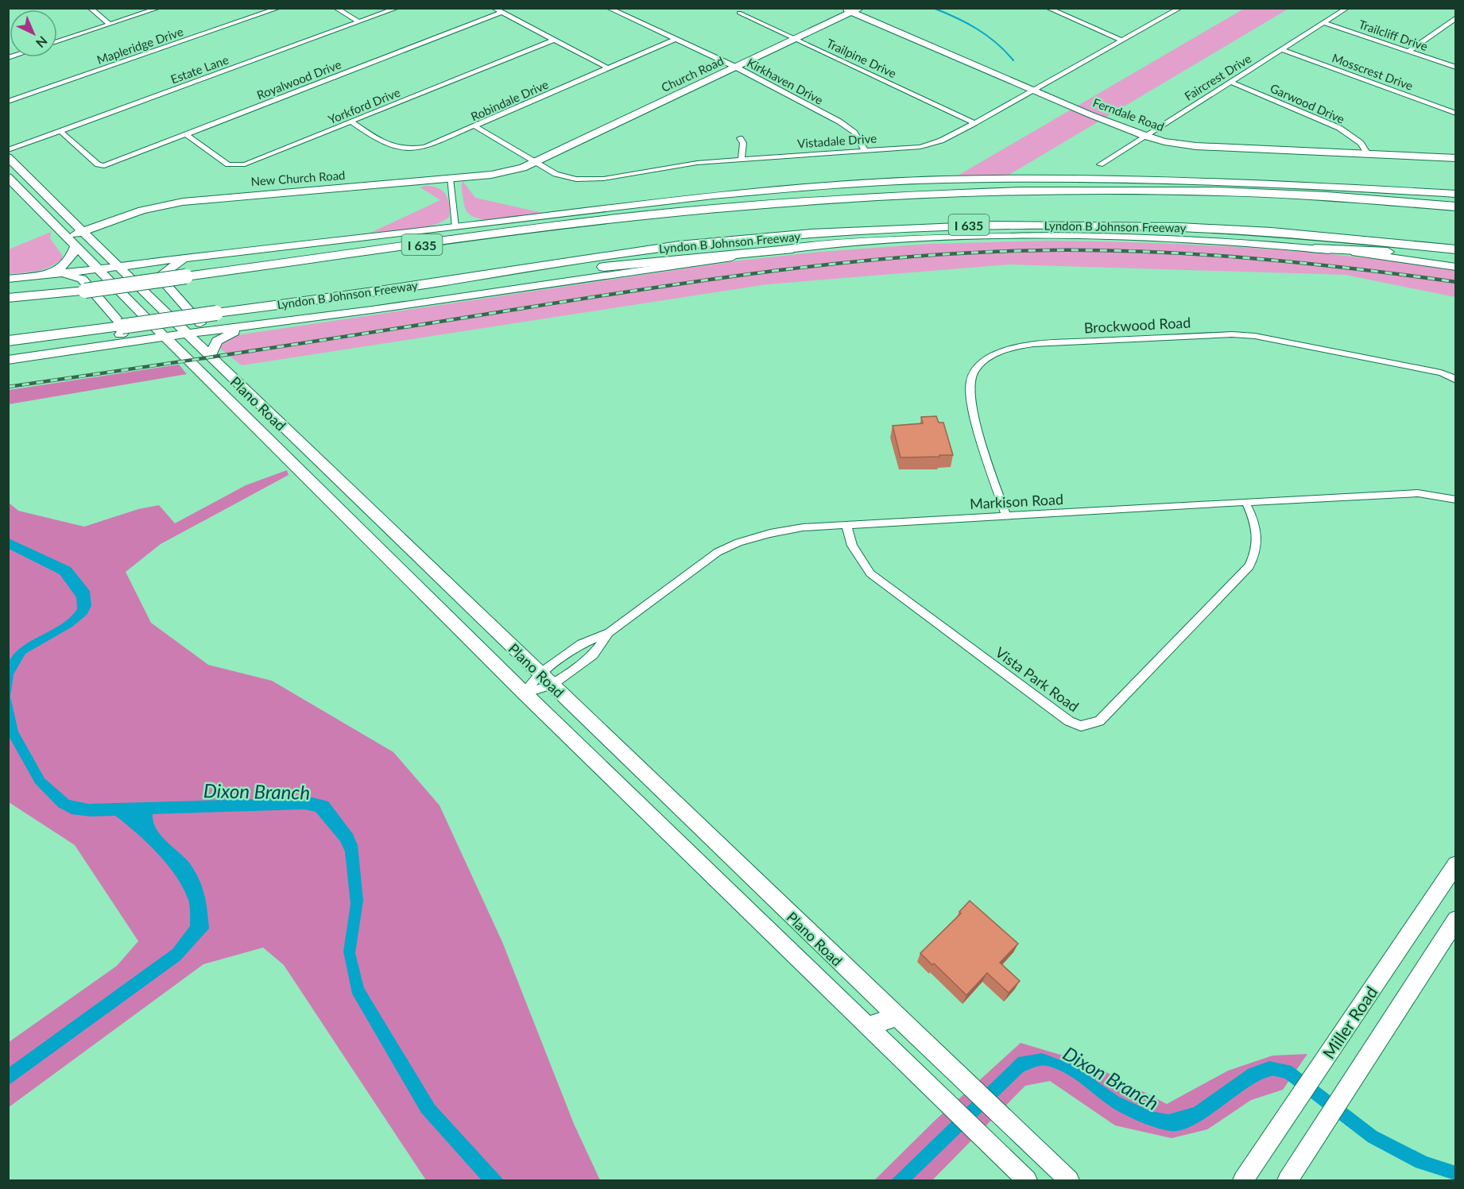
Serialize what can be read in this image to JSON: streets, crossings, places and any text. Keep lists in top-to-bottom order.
{
  "streets": {
    "highway": ["I 635", "Lyndon B Johnson Freeway"],
    "main road": [
      "Church Road",
      "Ferndale Road",
      "New Church Road",
      "Plano Road",
      "Miller Road"
    ],
    "street": [
      "Trailcliff Drive",
      "Mapleridge Drive",
      "Trailpine Drive",
      "Estate Lane",
      "Mosscrest Drive",
      "Faircrest Drive",
      "Royalwood Drive",
      "Kirkhaven Drive",
      "Robindale Drive",
      "Garwood Drive",
      "Yorkford Drive",
      "Vistadale Drive",
      "Brockwood Road",
      "Markison Road",
      "Vista Park Road"
    ]
  },
  "crossings": [
    ["Trailcliff Drive", "Faircrest Drive"],
    ["Trailpine Drive", "Church Road"],
    ["Trailpine Drive", "Vistadale Drive"],
    ["Estate Lane", "Royalwood Drive"],
    ["Mosscrest Drive", "Faircrest Drive"],
    ["Church Road", "Kirkhaven Drive"],
    ["Church Road", "Ferndale Road"],
    ["Church Road", "Vistadale Drive"],
    ["Church Road", "New Church Road"],
    ["Faircrest Drive", "Garwood Drive"],
    ["Faircrest Drive", "Ferndale Road"],
    ["Royalwood Drive", "Yorkford Drive"],
    ["Kirkhaven Drive", "Robindale Drive"],
    ["Kirkhaven Drive", "Vistadale Drive"],
    ["Robindale Drive", "Yorkford Drive"],
    ["Robindale Drive", "Vistadale Drive"],
    ["Garwood Drive", "Ferndale Road"],
    ["Ferndale Road", "Vistadale Drive"],
    ["Vistadale Drive", "New Church Road"],
    ["New Church Road", "Plano Road"],
    ["Brockwood Road", "Markison Road"],
    ["Plano Road", "Markison Road"],
    ["Markison Road", "Vista Park Road"]
  ],
  "water": ["Dixon Branch"],
  "north": "bottom right"
}
